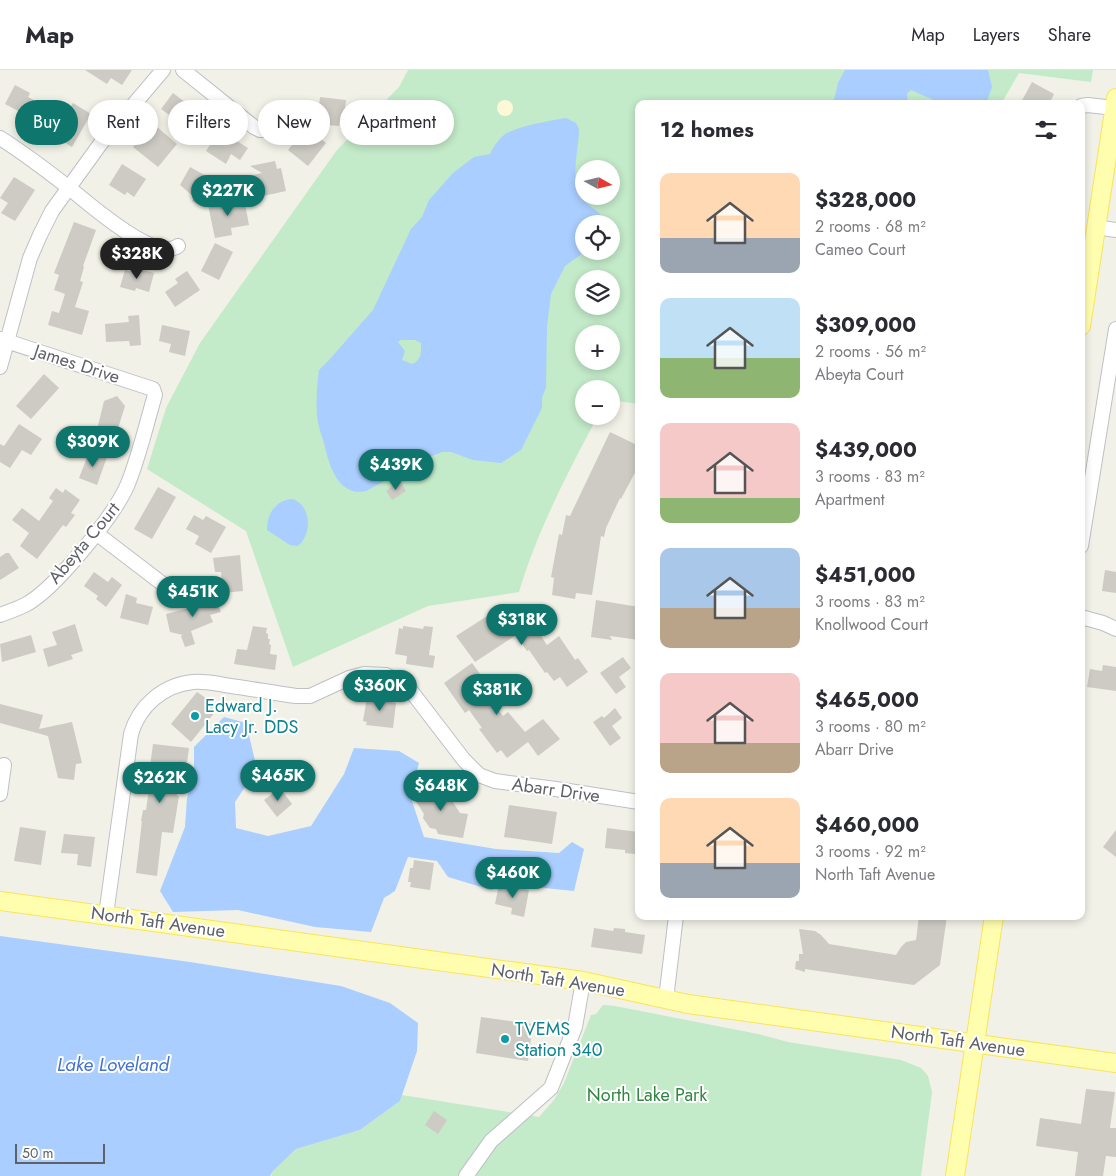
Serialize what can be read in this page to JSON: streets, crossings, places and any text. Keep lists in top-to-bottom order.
{
  "streets": {
    "main road": ["North Taft Avenue"],
    "street": ["James Drive", "Abeyta Court", "Abarr Drive"]
  },
  "crossings": [
    ["James Drive", "Abeyta Court"],
    ["Abarr Drive", "North Taft Avenue"]
  ],
  "water": ["Lake Loveland"],
  "parks": ["North Lake Park"],
  "places": ["Edward J. Lacy Jr. DDS", "TVEMS Station 340"],
  "scale_bar": "50 m",
  "north": "right",
  "page": {
    "header": "Map",
    "nav": ["Map", "Layers", "Share"],
    "chip": [
      "Buy",
      "Rent",
      "Filters",
      "New",
      "Apartment"
    ],
    "heading": "12 homes",
    "map_buttons": ["+", "−"],
    "list": [
      {
        "name": "$328,000",
        "note": "2 rooms · 68 m² · Cameo Court"
      },
      {
        "name": "$309,000",
        "note": "2 rooms · 56 m² · Abeyta Court"
      },
      {
        "name": "$439,000",
        "note": "3 rooms · 83 m² · Apartment"
      },
      {
        "name": "$451,000",
        "note": "3 rooms · 83 m² · Knollwood Court"
      },
      {
        "name": "$465,000",
        "note": "3 rooms · 80 m² · Abarr Drive"
      },
      {
        "name": "$460,000",
        "note": "3 rooms · 92 m² · North Taft Avenue"
      }
    ],
    "price": [
      "$227K",
      "$328K",
      "$309K",
      "$439K",
      "$451K",
      "$318K",
      "$360K",
      "$381K",
      "$465K",
      "$262K",
      "$648K",
      "$460K"
    ],
    "scale": "50 m"
  }
}
